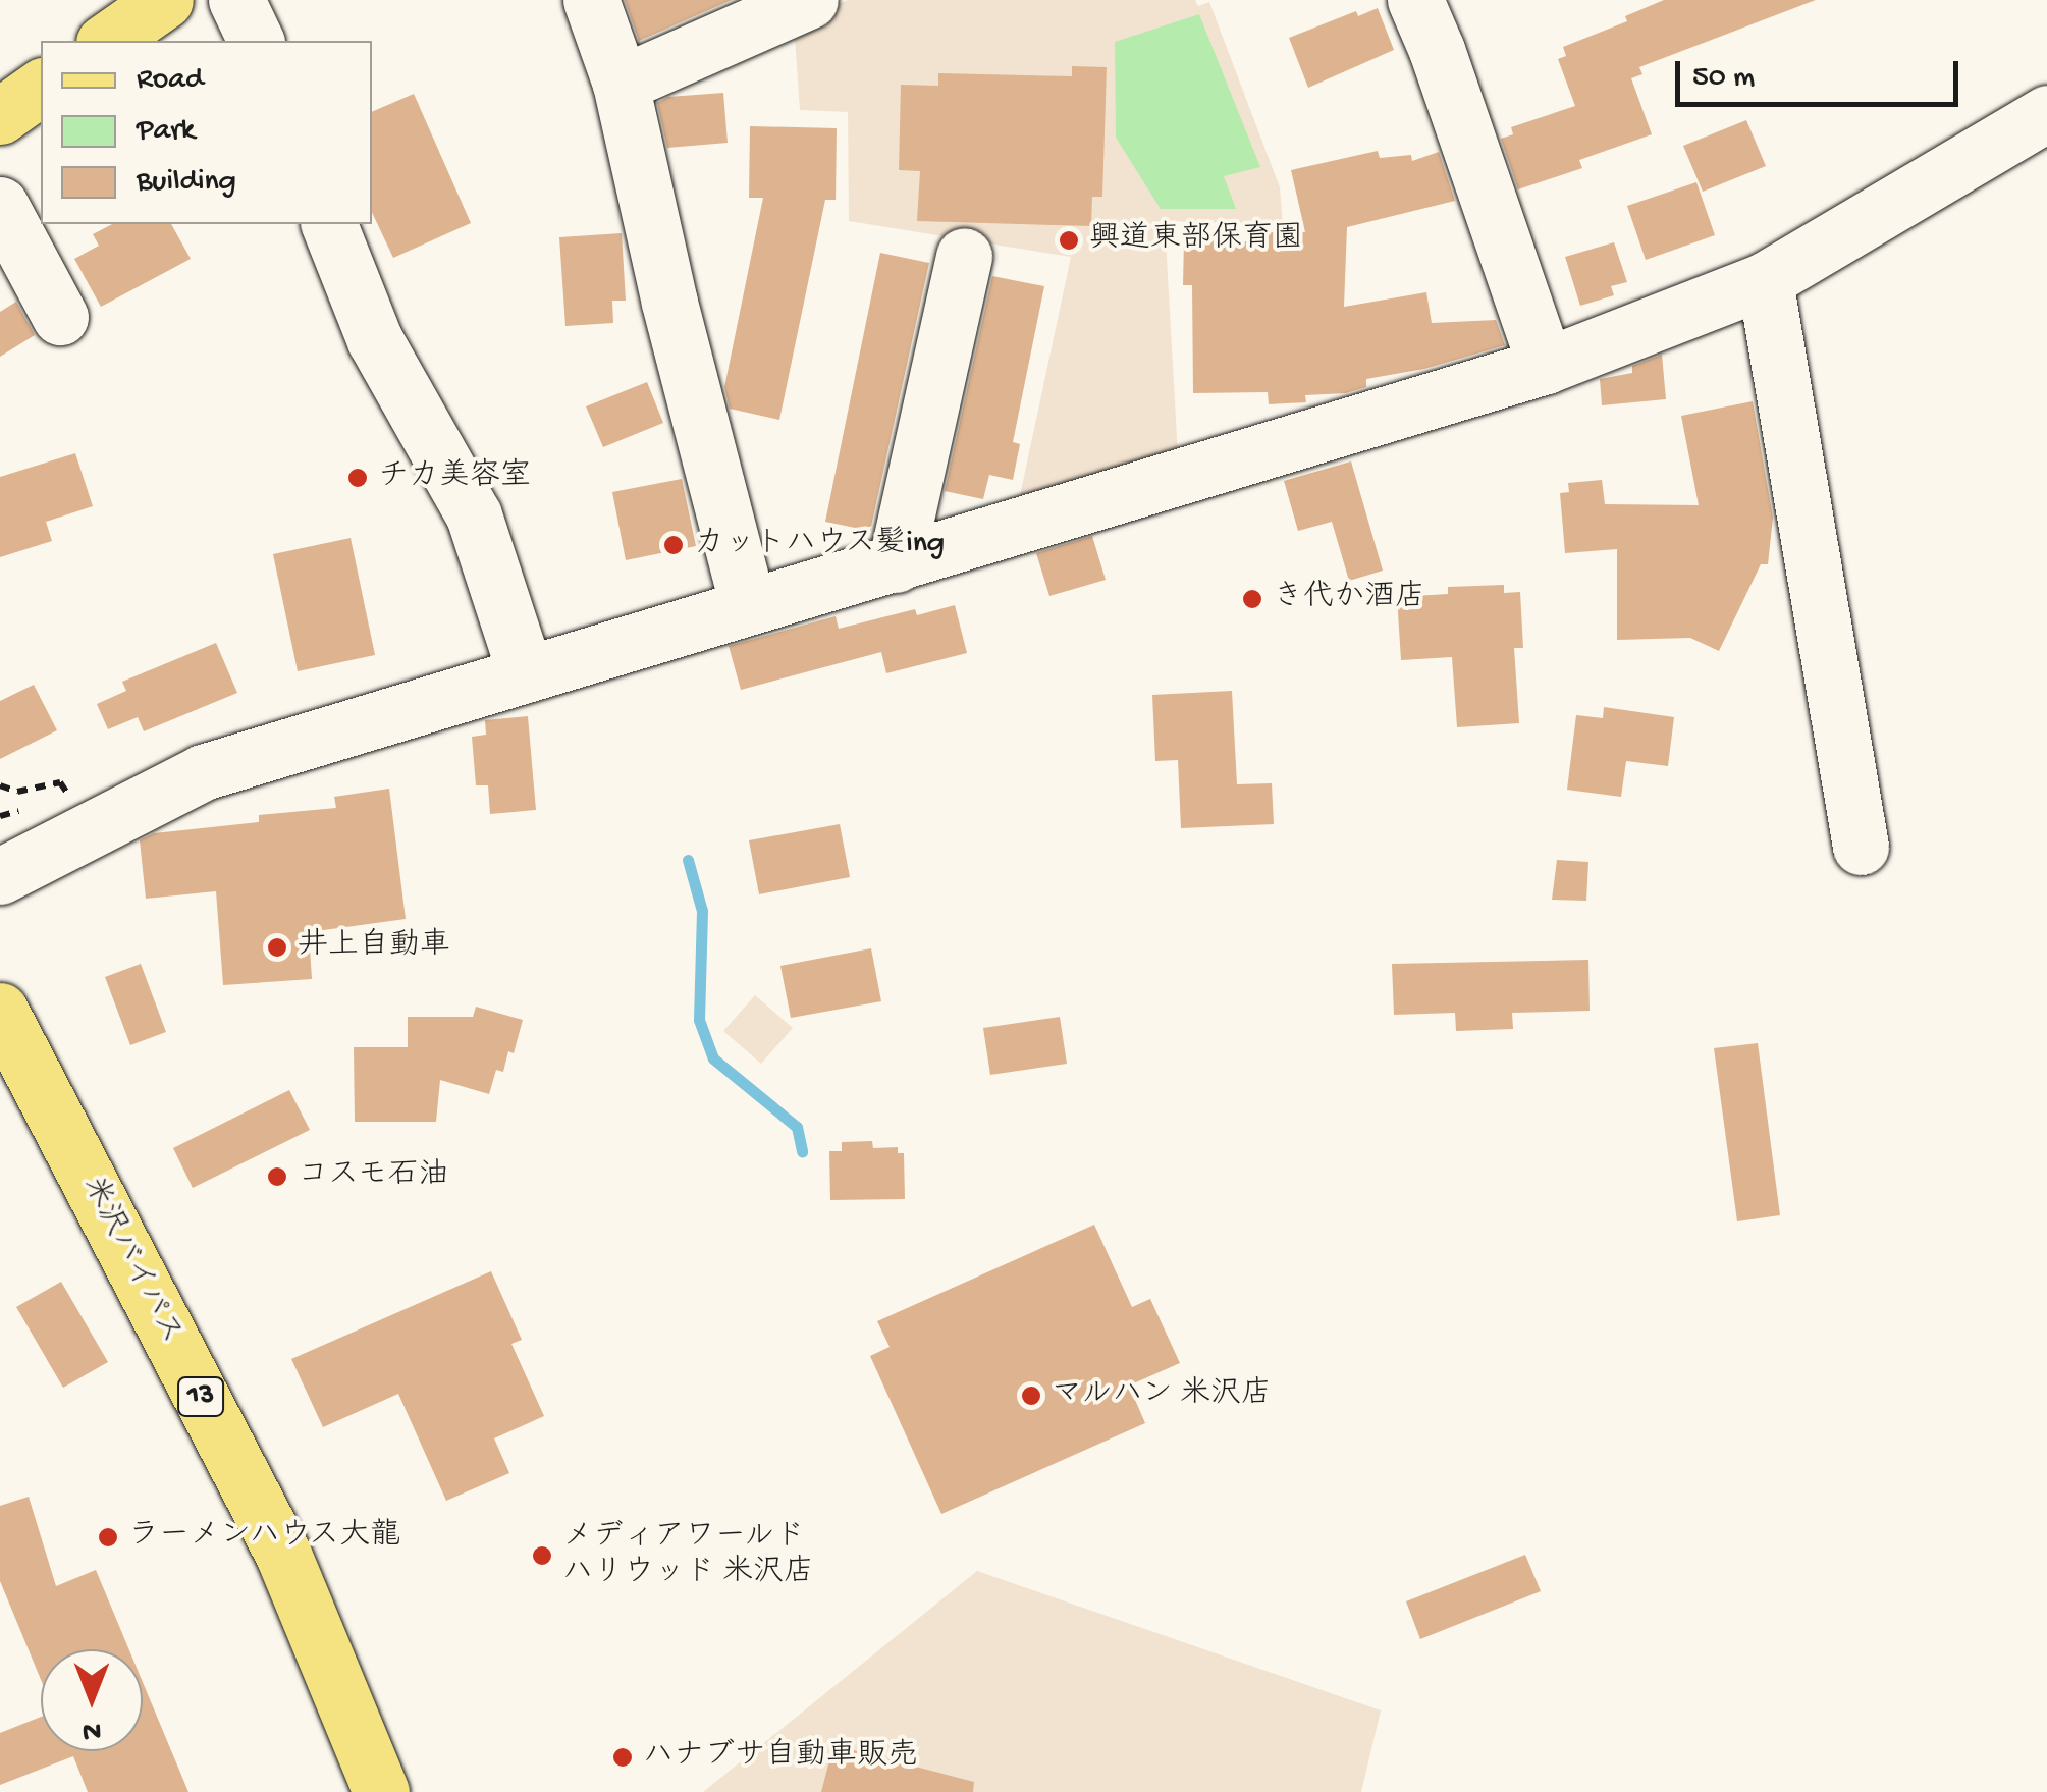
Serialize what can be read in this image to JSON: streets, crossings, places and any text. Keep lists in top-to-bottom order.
{
  "streets": {
    "main road": ["米沢バイパス", "13"]
  },
  "places": [
    "興道東部保育園",
    "チカ美容室",
    "カットハウス髪ing",
    "き代か酒店",
    "井上自動車",
    "コスモ石油",
    "マルハン 米沢店",
    "ラーメンハウス大龍",
    "メディアワールド ハリウッド 米沢店",
    "ハナブサ自動車販売"
  ],
  "legend": ["Road", "Park", "Building"],
  "scale_bar": "50 m",
  "north": "bottom"
}
